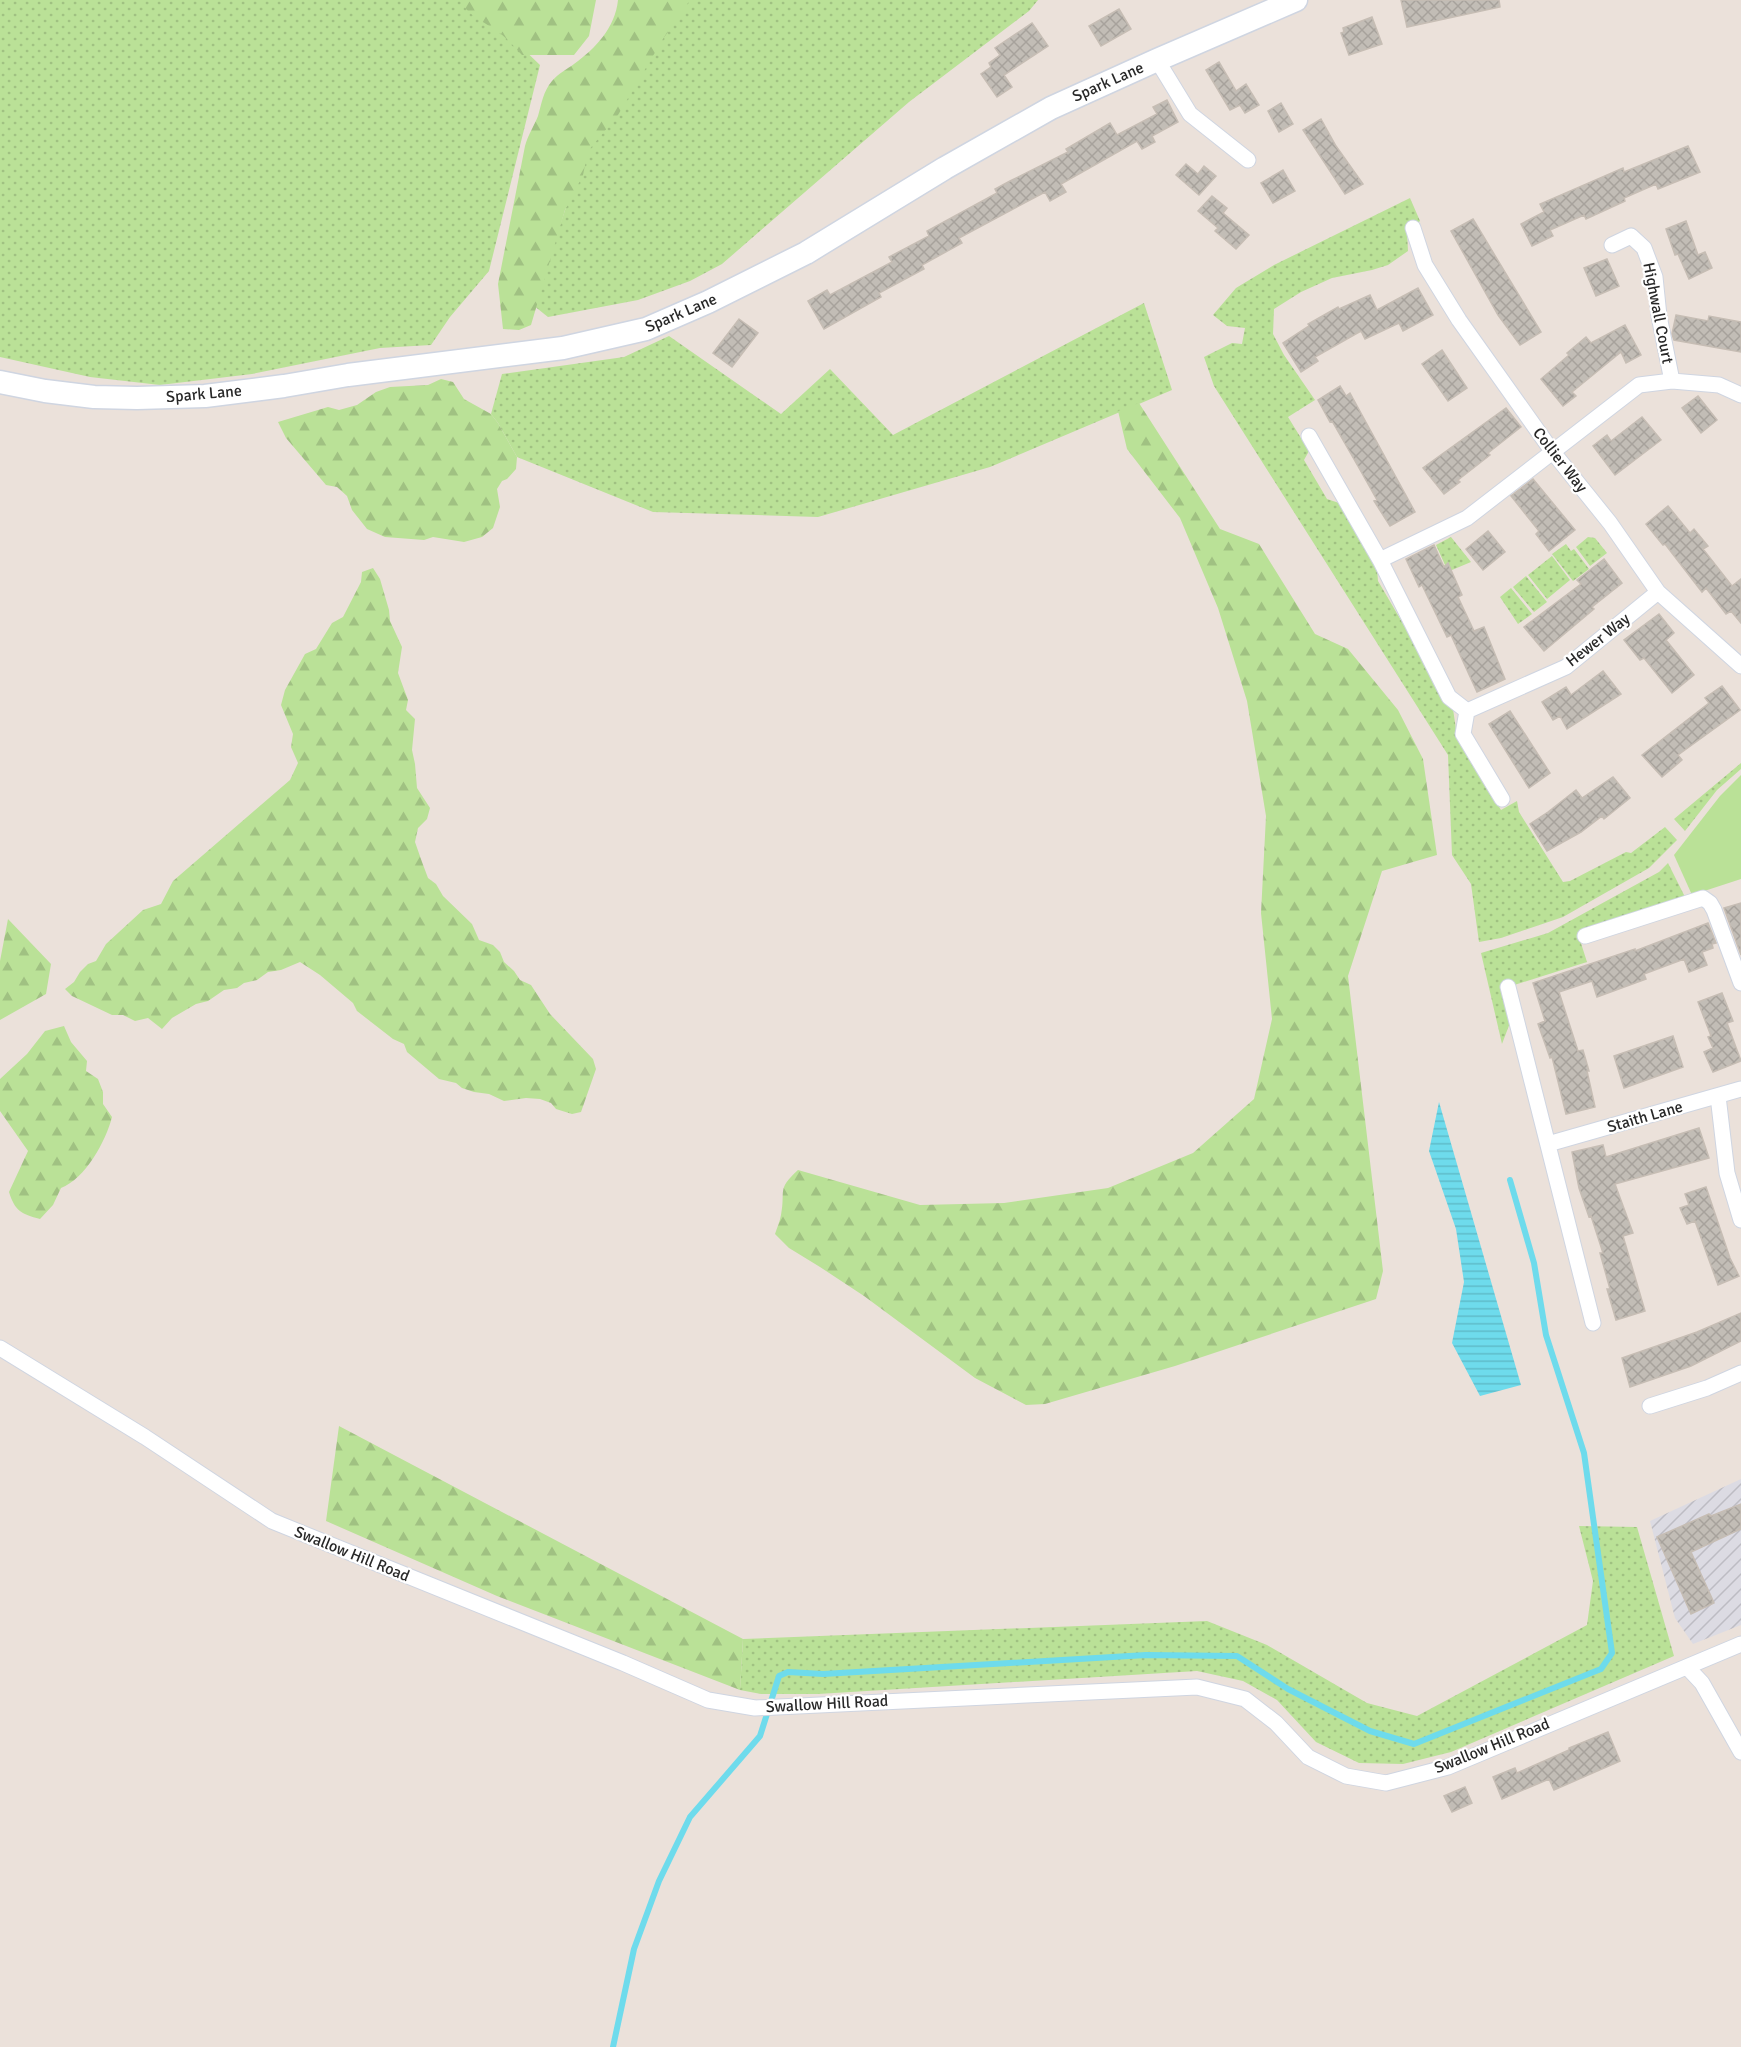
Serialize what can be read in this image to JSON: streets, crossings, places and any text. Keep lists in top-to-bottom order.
{
  "streets": {
    "main road": ["Spark Lane"],
    "street": [
      "Highwall Court",
      "Collier Way",
      "Hewer Way",
      "Staith Lane",
      "Swallow Hill Road"
    ]
  },
  "crossings": [
    ["Collier Way", "Hewer Way"]
  ]
}
